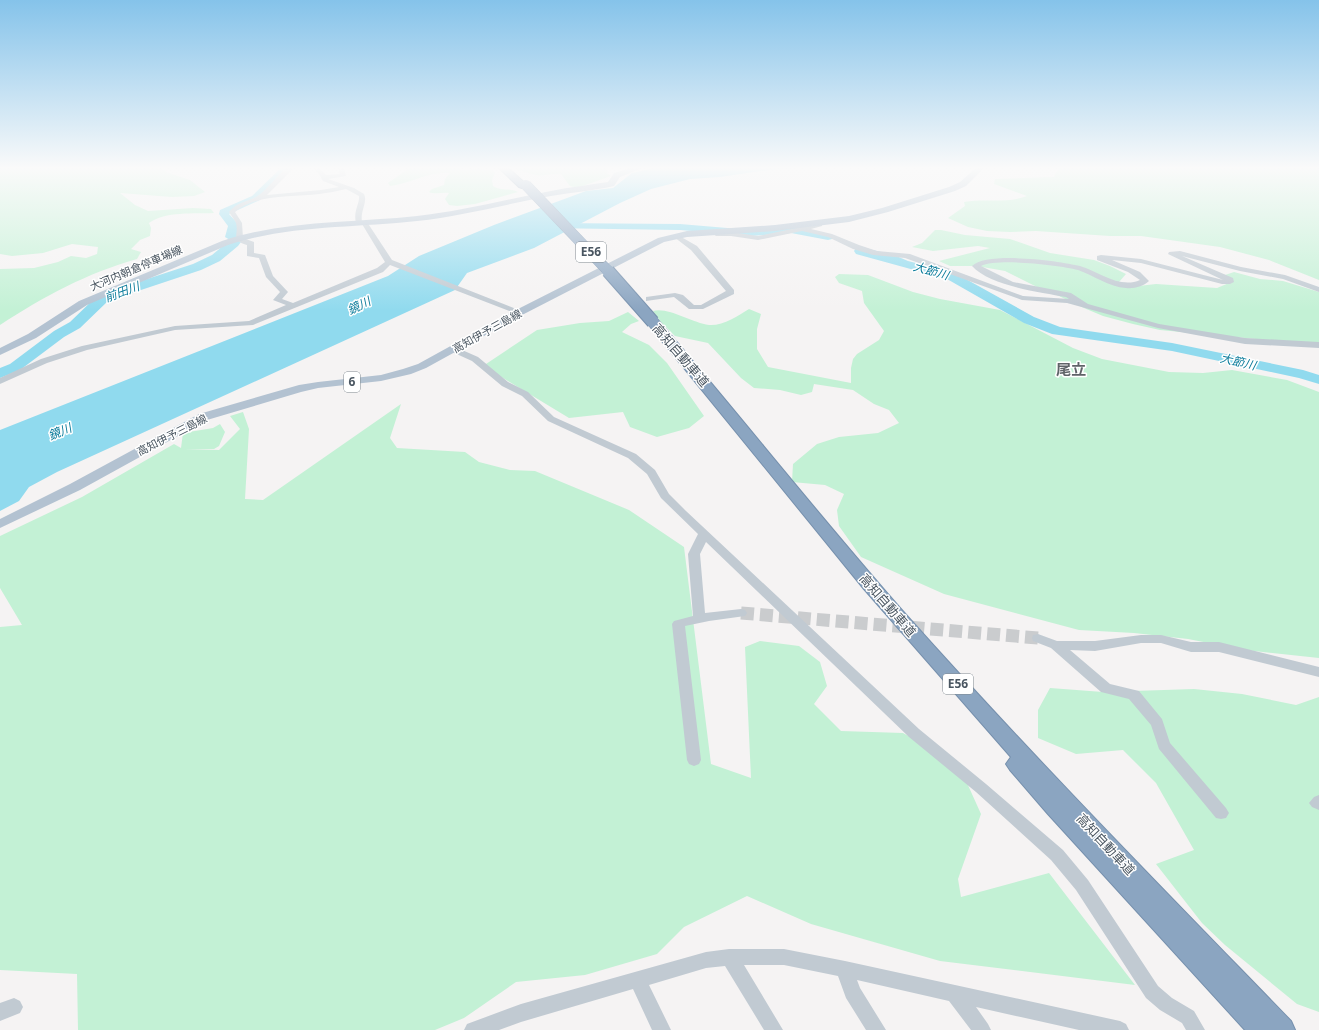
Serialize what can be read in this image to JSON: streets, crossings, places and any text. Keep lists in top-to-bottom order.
{
  "streets": {
    "highway": ["E56", "高知自動車道"],
    "main road": ["大河内朝倉停車場線", "高知伊予三島線", "6"]
  },
  "crossings": [
    ["E56", "高知自動車道"]
  ],
  "districts": ["尾立"],
  "water": ["大節川", "前田川", "鏡川"]
}
